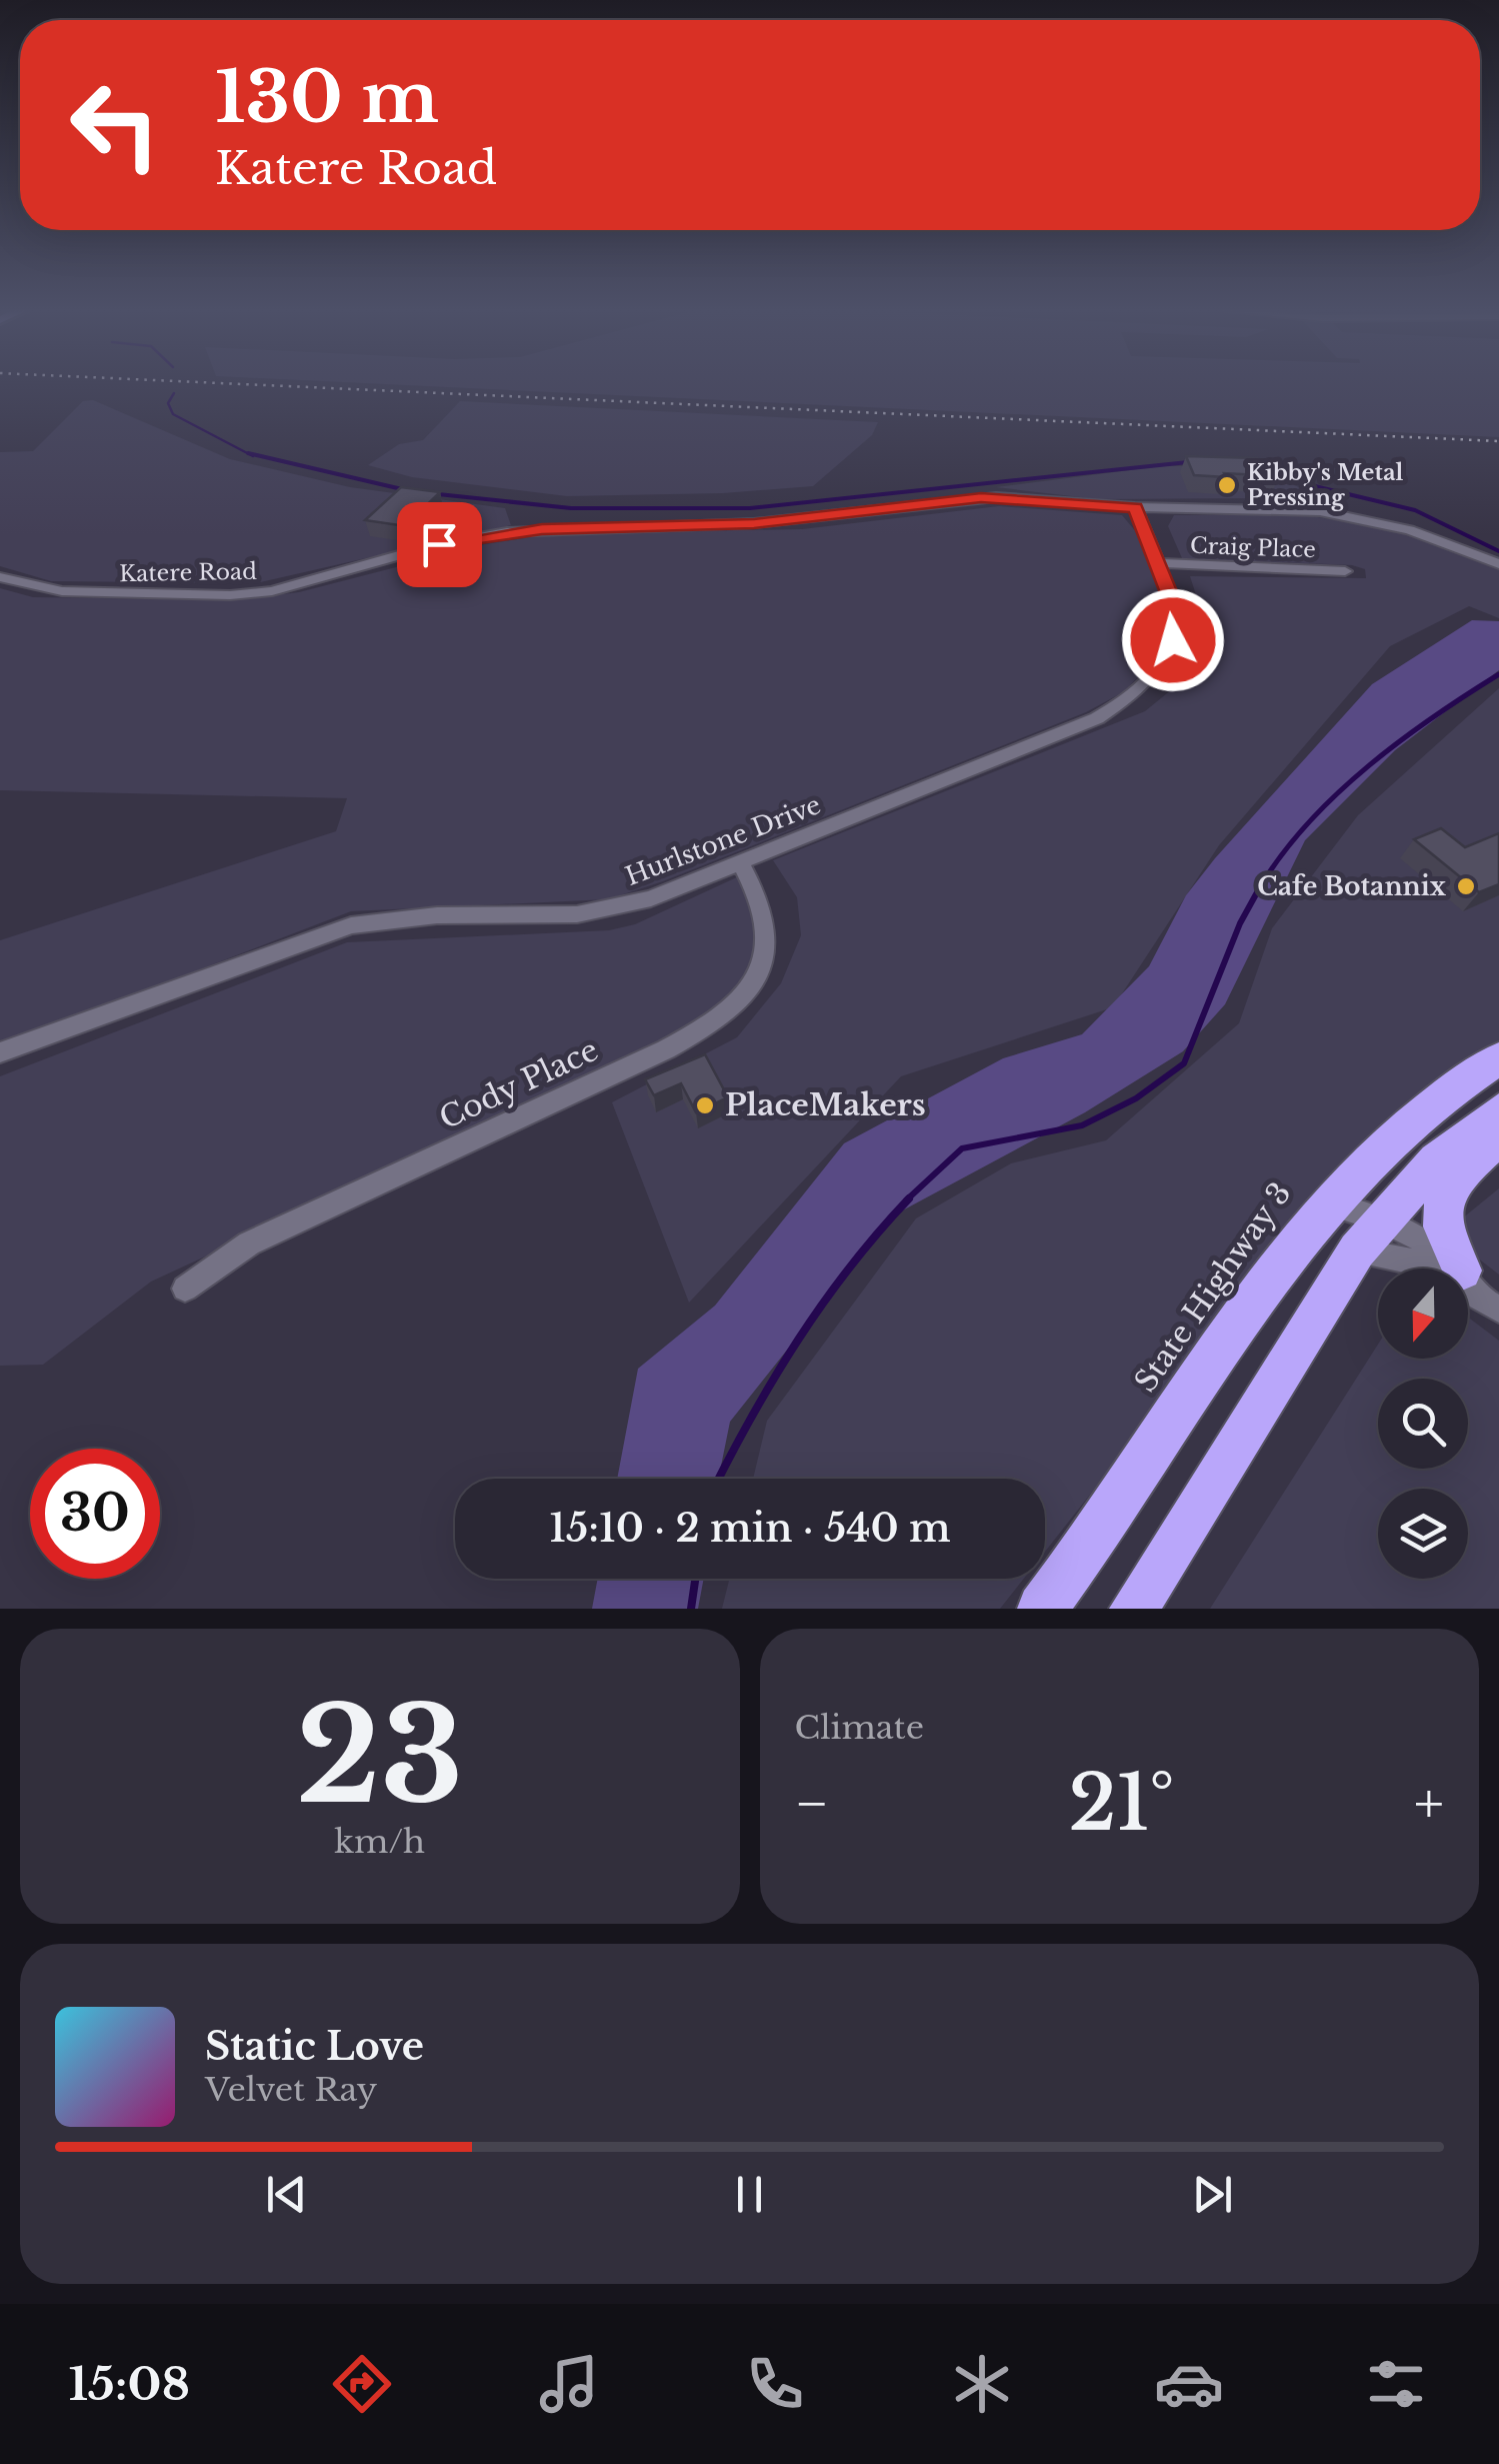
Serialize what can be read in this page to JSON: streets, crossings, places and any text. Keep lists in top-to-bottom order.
{
  "streets": {
    "highway": ["State Highway 3"],
    "street": [
      "Craig Place",
      "Katere Road",
      "Hurlstone Drive",
      "Cody Place"
    ]
  },
  "crossings": [
    ["Craig Place", "Hurlstone Drive"],
    ["Katere Road", "Hurlstone Drive"],
    ["Hurlstone Drive", "Cody Place"]
  ],
  "places": ["Kibby's Metal Pressing", "Cafe Botannix", "PlaceMakers"],
  "north": "bottom",
  "page": {
    "turn": ["130 m", "Katere Road"],
    "limit": "30",
    "trip": "15:10 · 2 min · 540 m",
    "tile": [
      ["23", "km/h"],
      "Climate"
    ],
    "heat": ["−", "21°", "+"],
    "song": ["Static Love", "Velvet Ray"],
    "tabs": "15:08"
  }
}
